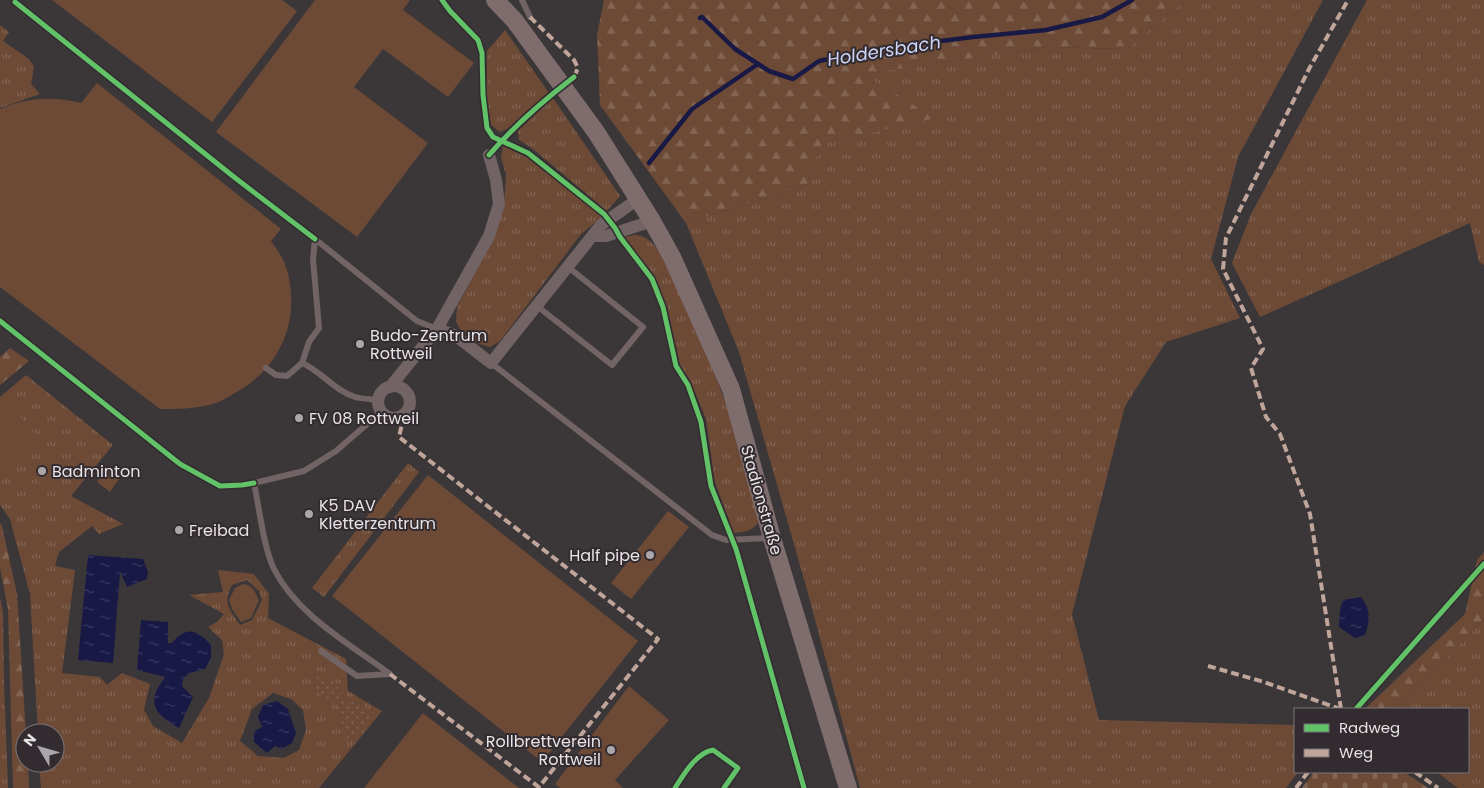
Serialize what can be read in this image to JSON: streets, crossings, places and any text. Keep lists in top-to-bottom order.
{
  "streets": {
    "street": ["Stadionstraße"]
  },
  "water": ["Holdersbach"],
  "places": [
    "Budo-Zentrum Rottweil",
    "FV 08 Rottweil",
    "Badminton",
    "K5 DAV Kletterzentrum",
    "Freibad",
    "Half pipe",
    "Rollbrettverein Rottweil"
  ],
  "legend": ["Radweg", "Weg"],
  "north": "top left"
}
